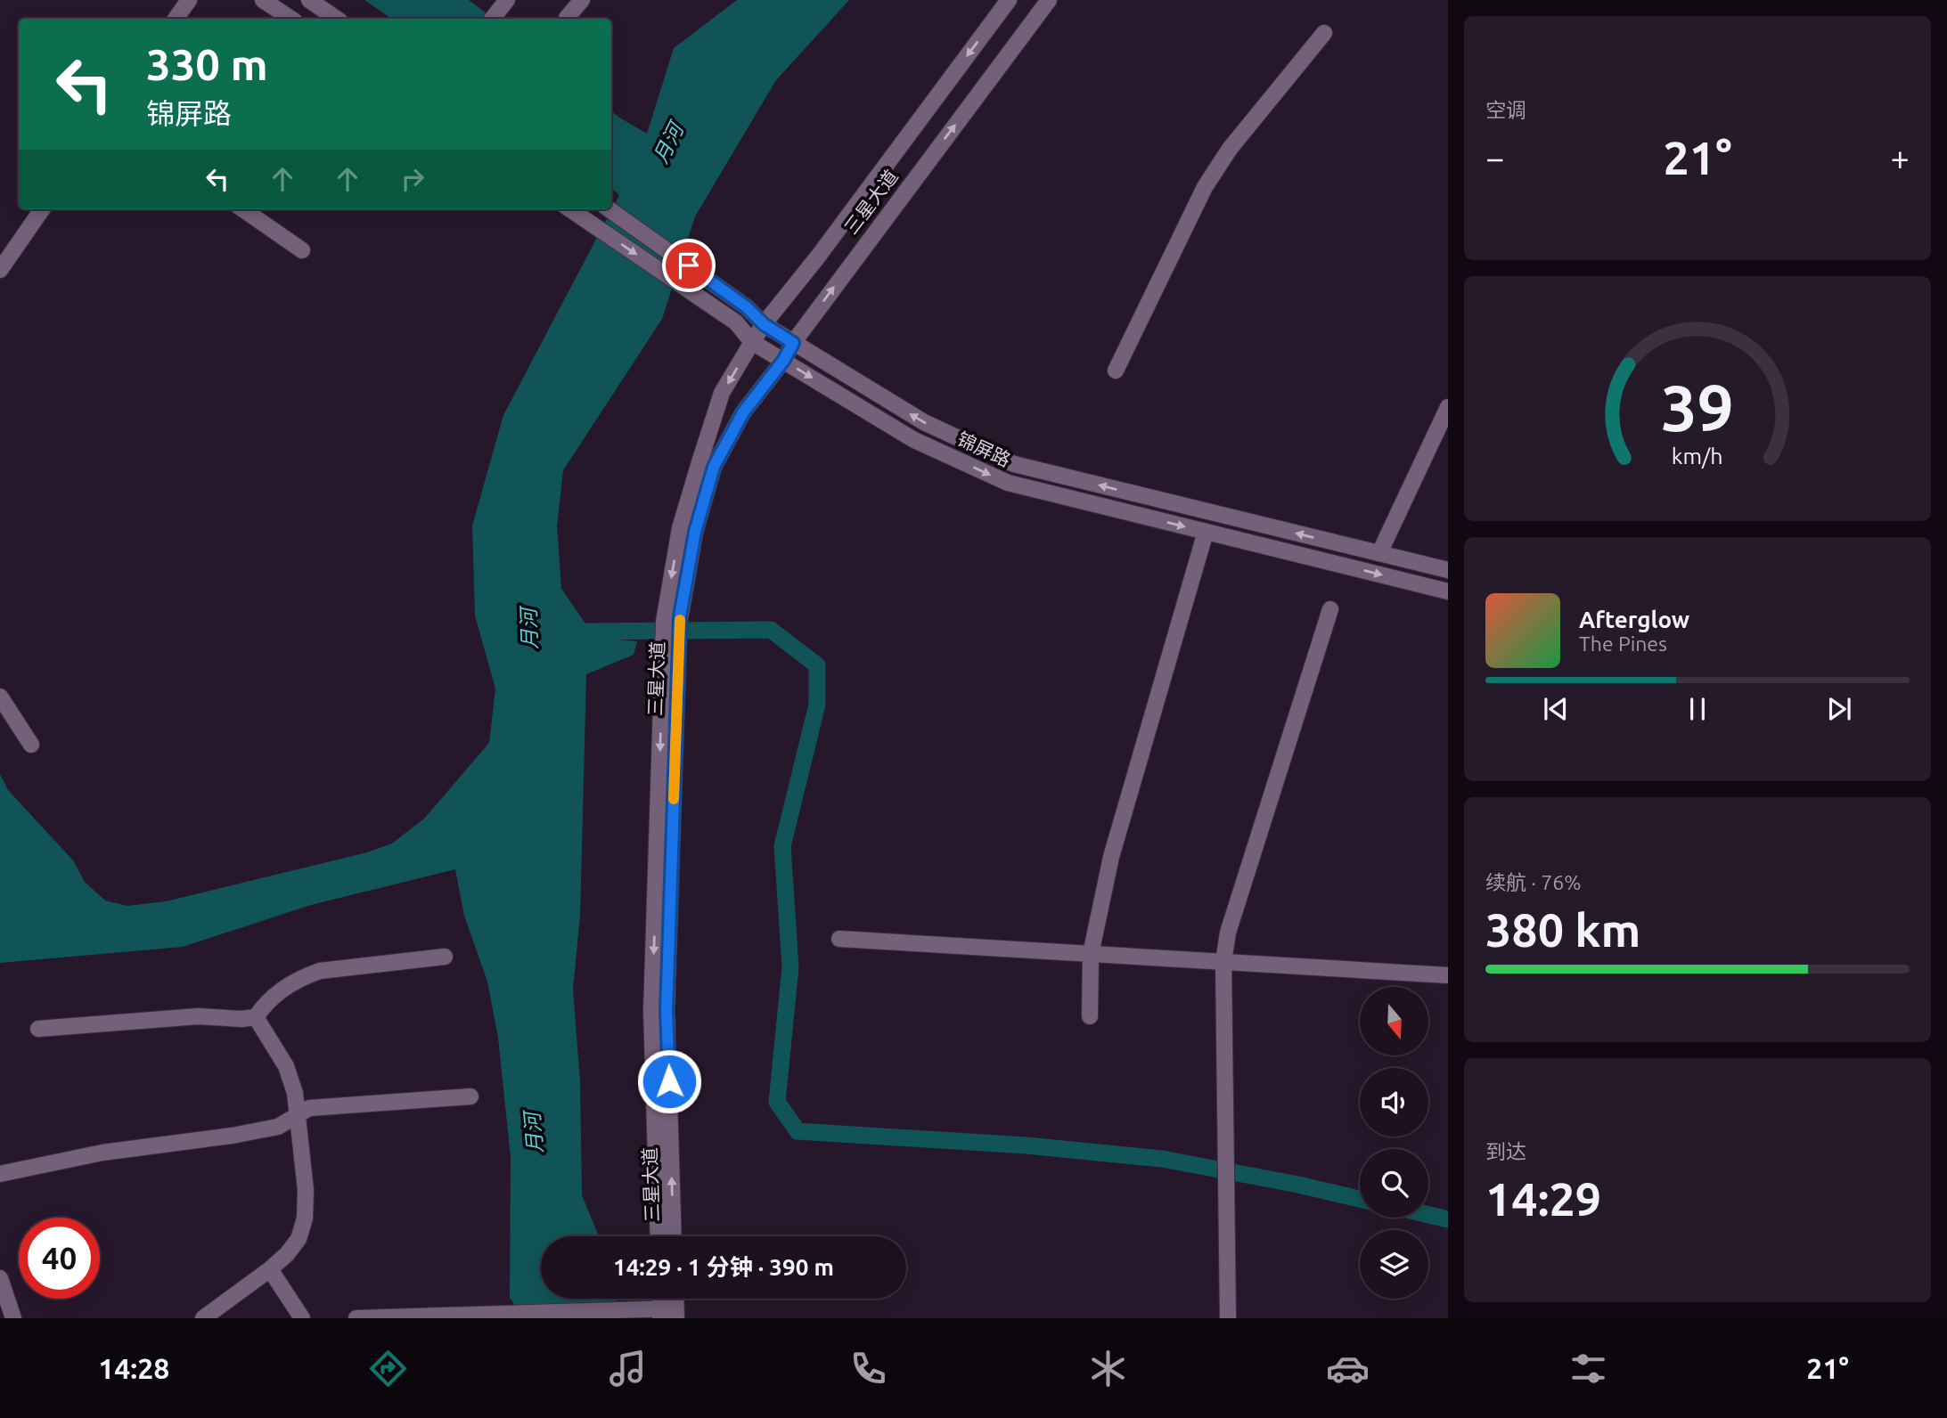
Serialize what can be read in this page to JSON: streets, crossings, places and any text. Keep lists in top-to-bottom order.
{
  "streets": {
    "street": ["三星大道", "锦屏路"]
  },
  "crossings": [
    ["三星大道", "锦屏路"]
  ],
  "water": ["月河"],
  "north": "bottom",
  "page": {
    "tile": [
      "空调",
      ["续航 · 76%", "380 km"],
      ["到达", "14:29"]
    ],
    "turn": ["330 m", "锦屏路"],
    "heat": ["−", "21°", "+"],
    "song": ["Afterglow", "The Pines"],
    "limit": "40",
    "trip": "14:29 · 1 分钟 · 390 m",
    "tabs": ["14:28", "21°"],
    "gauge": ["39", "km/h"]
  }
}
